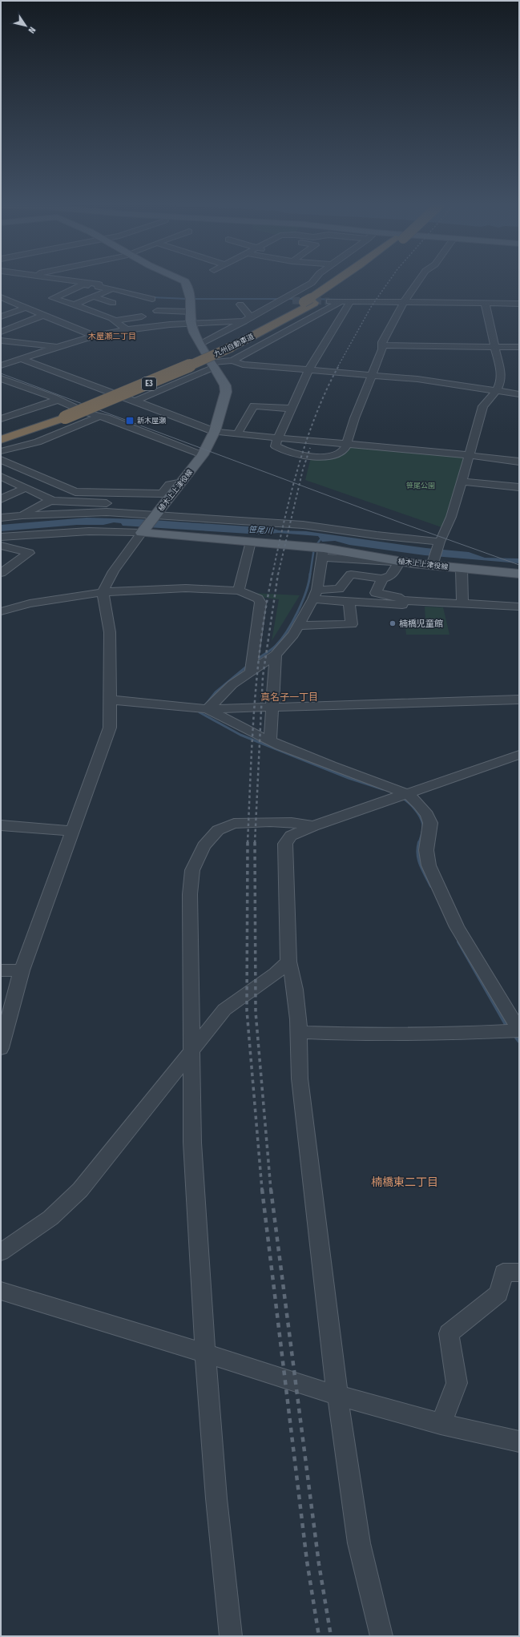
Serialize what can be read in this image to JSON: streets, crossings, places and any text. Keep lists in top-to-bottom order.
{
  "streets": {
    "highway": ["九州自動車道", "E3"],
    "main road": ["植木上上津役線"]
  },
  "districts": ["木屋瀬二丁目", "真名子一丁目", "楠橋東二丁目"],
  "water": ["笹尾川"],
  "parks": ["笹尾公園"],
  "places": {
    "transit": ["新木屋瀬"],
    "other": ["楠橋児童館"]
  },
  "north": "bottom right"
}
